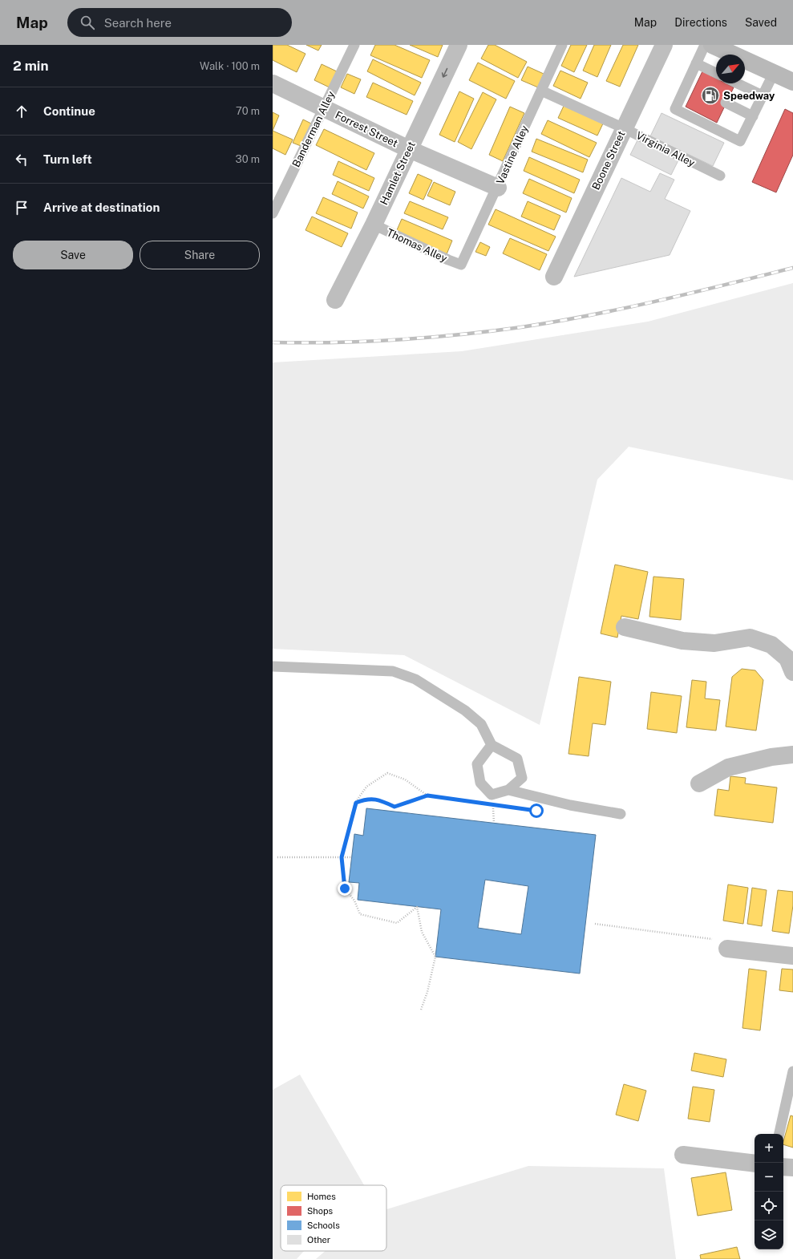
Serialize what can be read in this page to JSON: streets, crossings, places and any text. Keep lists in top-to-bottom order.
{
  "streets": {
    "street": ["Forrest Street", "Boone Street", "Hamlet Street"],
    "lane": [
      "Banderman Alley",
      "Virginia Alley",
      "Vastine Alley",
      "Thomas Alley"
    ]
  },
  "crossings": [
    ["Banderman Alley", "Forrest Street"],
    ["Forrest Street", "Vastine Alley"],
    ["Forrest Street", "Hamlet Street"],
    ["Virginia Alley", "Vastine Alley"],
    ["Virginia Alley", "Boone Street"],
    ["Vastine Alley", "Thomas Alley"],
    ["Hamlet Street", "Thomas Alley"]
  ],
  "one_way": ["Hamlet Street"],
  "places": {
    "fuel station": ["Speedway"]
  },
  "legend": [
    "Homes",
    "Shops",
    "Schools",
    "Other"
  ],
  "north": "top right",
  "page": {
    "header": "Map",
    "search": "Search here",
    "nav": ["Map", "Directions", "Saved"],
    "heading": ["2 min", "Walk · 100 m"],
    "list": [
      ["Continue", "70 m"],
      ["Turn left", "30 m"],
      "Arrive at destination"
    ],
    "buttons": ["Save", "Share"],
    "map_buttons": ["+", "−"]
  }
}
